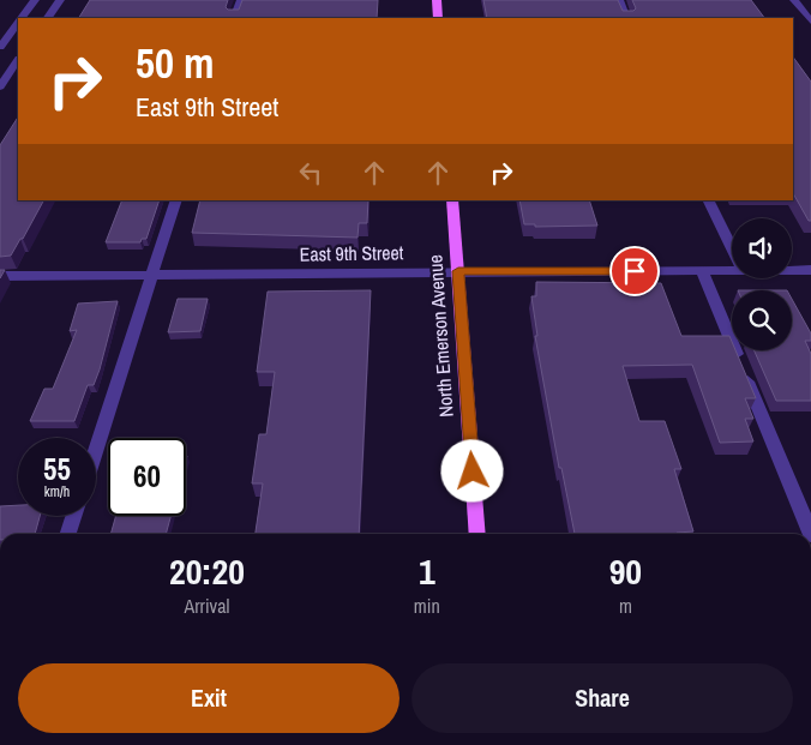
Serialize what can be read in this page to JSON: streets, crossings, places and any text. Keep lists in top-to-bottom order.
{
  "streets": {
    "main road": ["North Emerson Avenue"],
    "street": ["East 9th Street"]
  },
  "crossings": [
    ["East 9th Street", "North Emerson Avenue"]
  ],
  "page": {
    "turn": ["50 m", "East 9th Street"],
    "speed": "55 km/h",
    "limit": "60",
    "eta": [
      "20:20",
      "Arrival",
      "1",
      "min",
      "90",
      "m"
    ],
    "buttons": ["Exit", "Share"]
  }
}
